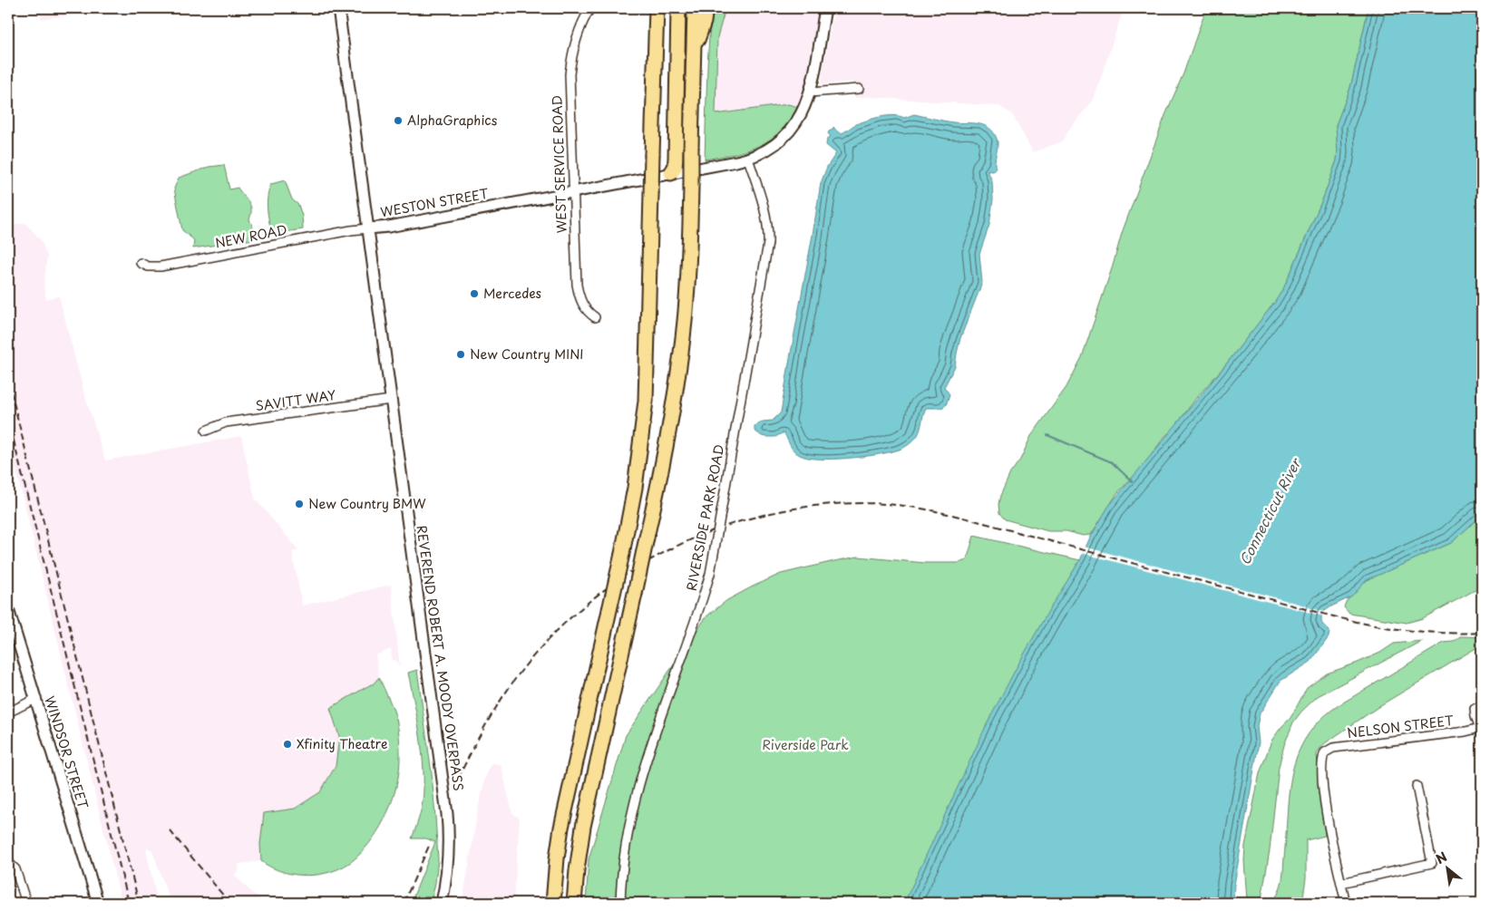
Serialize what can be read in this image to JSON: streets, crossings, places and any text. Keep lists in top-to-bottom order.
{
  "streets": {
    "main road": ["WESTON STREET", "REVEREND ROBERT A. MOODY OVERPASS", "WINDSOR STREET"],
    "street": [
      "WEST SERVICE ROAD",
      "NEW ROAD",
      "SAVITT WAY",
      "RIVERSIDE PARK ROAD",
      "NELSON STREET"
    ]
  },
  "crossings": [
    ["WEST SERVICE ROAD", "WESTON STREET"],
    ["WESTON STREET", "NEW ROAD"],
    ["WESTON STREET", "RIVERSIDE PARK ROAD"],
    ["WESTON STREET", "REVEREND ROBERT A. MOODY OVERPASS"],
    ["NEW ROAD", "REVEREND ROBERT A. MOODY OVERPASS"],
    ["SAVITT WAY", "REVEREND ROBERT A. MOODY OVERPASS"]
  ],
  "water": ["Connecticut River"],
  "parks": ["Riverside Park"],
  "places": [
    "AlphaGraphics",
    "Mercedes",
    "New Country MINI",
    "New Country BMW",
    "Xfinity Theatre"
  ],
  "north": "top left"
}
